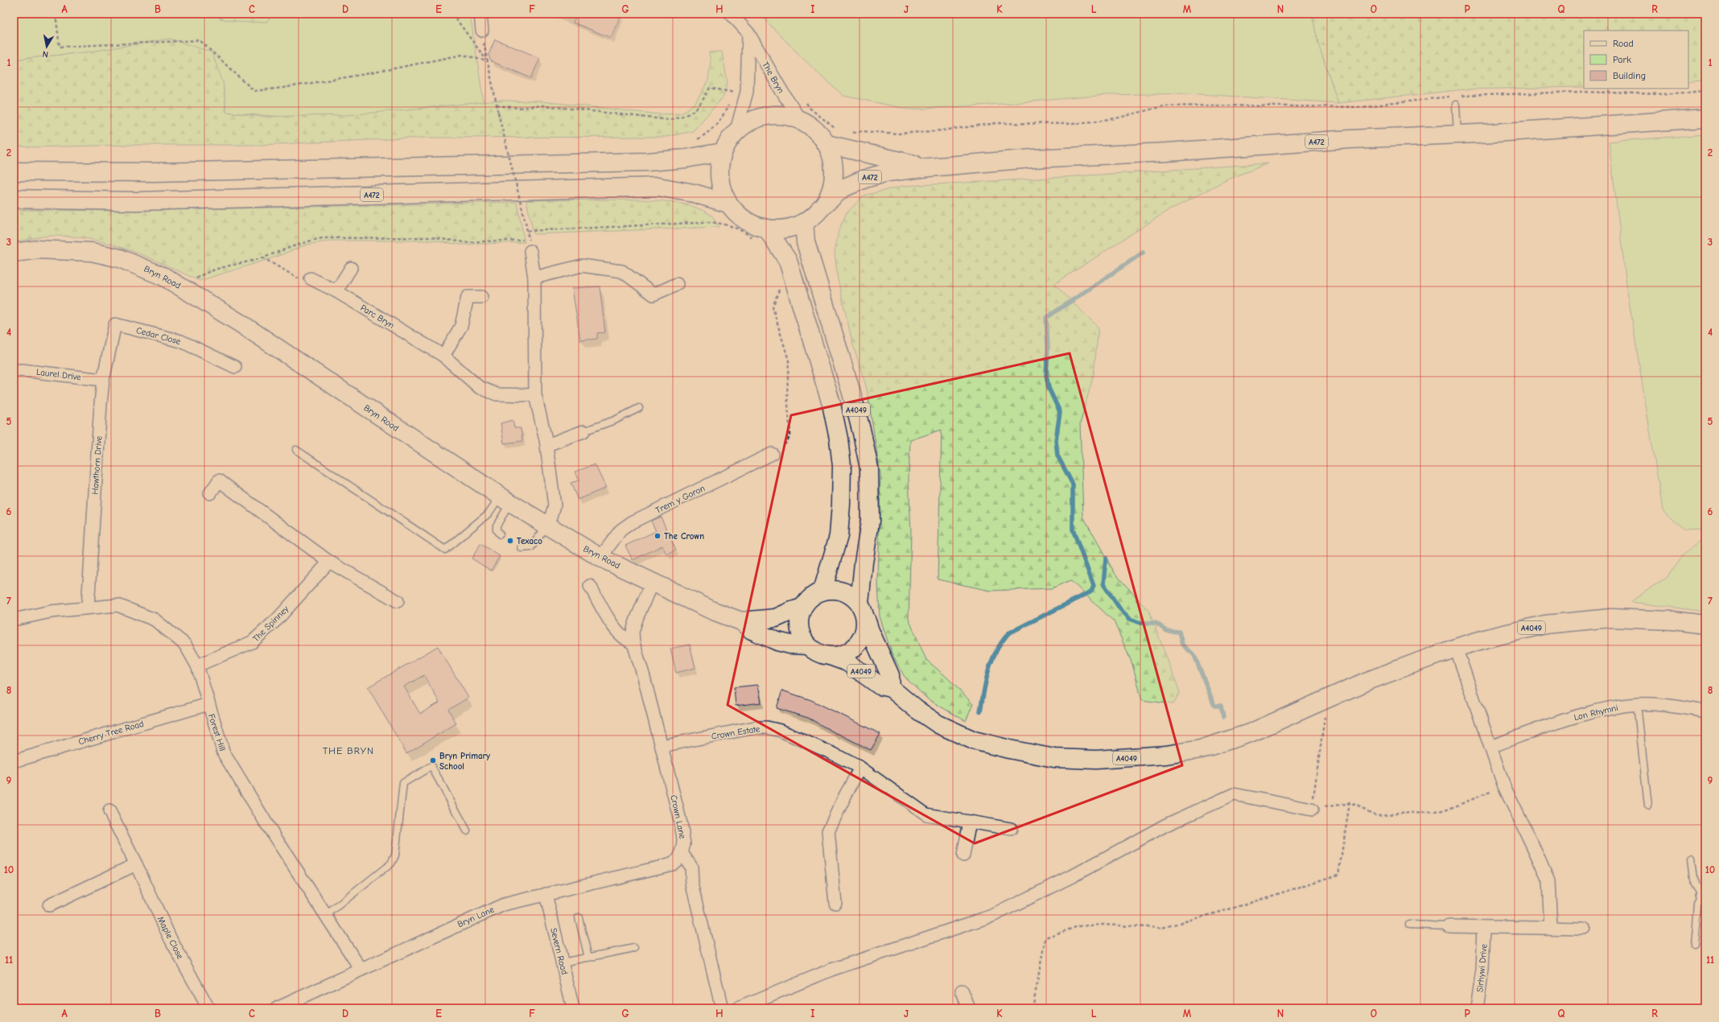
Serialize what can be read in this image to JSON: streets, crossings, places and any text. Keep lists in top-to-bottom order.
{
  "streets": {
    "main road": ["A472", "Bryn Road", "A4049"],
    "street": [
      "The Bryn",
      "Parc Bryn",
      "Cedar Close",
      "Laurel Drive",
      "Hawthorn Drive",
      "Trem y Goron",
      "The Spinney",
      "Lon Rhymni",
      "Cherry Tree Road",
      "Forest Hill",
      "Crown Estate",
      "Crown Lane",
      "Bryn Lane",
      "Maple Close",
      "Severn Road",
      "Sirhywi Drive"
    ]
  },
  "crossings": [
    ["Bryn Road", "A4049"],
    ["Bryn Road", "Trem y Goron"],
    ["Bryn Road", "Crown Lane"],
    ["Cedar Close", "Hawthorn Drive"],
    ["Laurel Drive", "Hawthorn Drive"],
    ["Hawthorn Drive", "Forest Hill"],
    ["The Spinney", "Forest Hill"],
    ["Cherry Tree Road", "Forest Hill"],
    ["Forest Hill", "Bryn Lane"],
    ["Crown Estate", "Crown Lane"],
    ["Crown Lane", "Bryn Lane"],
    ["Bryn Lane", "Severn Road"]
  ],
  "districts": ["THE BRYN"],
  "places": ["The Crown", "Texaco", "Bryn Primary School"],
  "legend": ["Road", "Park", "Building"],
  "north": "bottom",
  "grid": {
    "columns": [
      "A",
      "B",
      "C",
      "D",
      "E",
      "F",
      "G",
      "H",
      "I",
      "J",
      "K",
      "L",
      "M",
      "N",
      "O",
      "P",
      "Q",
      "R"
    ],
    "rows": [
      "1",
      "2",
      "3",
      "4",
      "5",
      "6",
      "7",
      "8",
      "9",
      "10",
      "11"
    ]
  }
}
